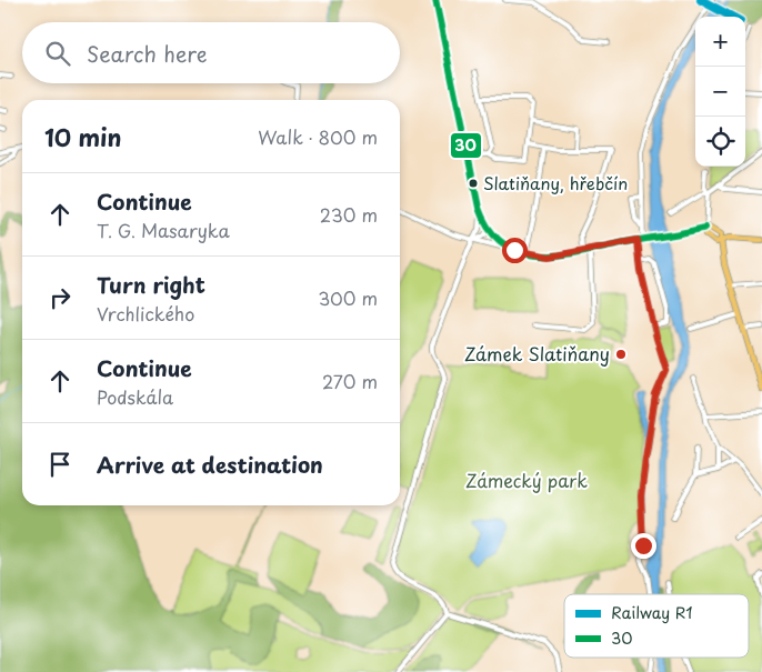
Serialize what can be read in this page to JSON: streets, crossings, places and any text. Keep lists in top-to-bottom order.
{
  "parks": ["Zámecký park"],
  "places": ["Slatiňany, hřebčín", "Zámek Slatiňany"],
  "lines": ["rail line R1", "transit line 30"],
  "legend": ["Railway R1", "30"],
  "page": {
    "map_buttons": ["+", "−"],
    "search": "Search here",
    "heading": ["10 min", "Walk · 800 m"],
    "list": [
      ["Continue", "T. G. Masaryka", "230 m"],
      ["Turn right", "Vrchlického", "300 m"],
      ["Continue", "Podskála", "270 m"],
      "Arrive at destination"
    ]
  }
}
